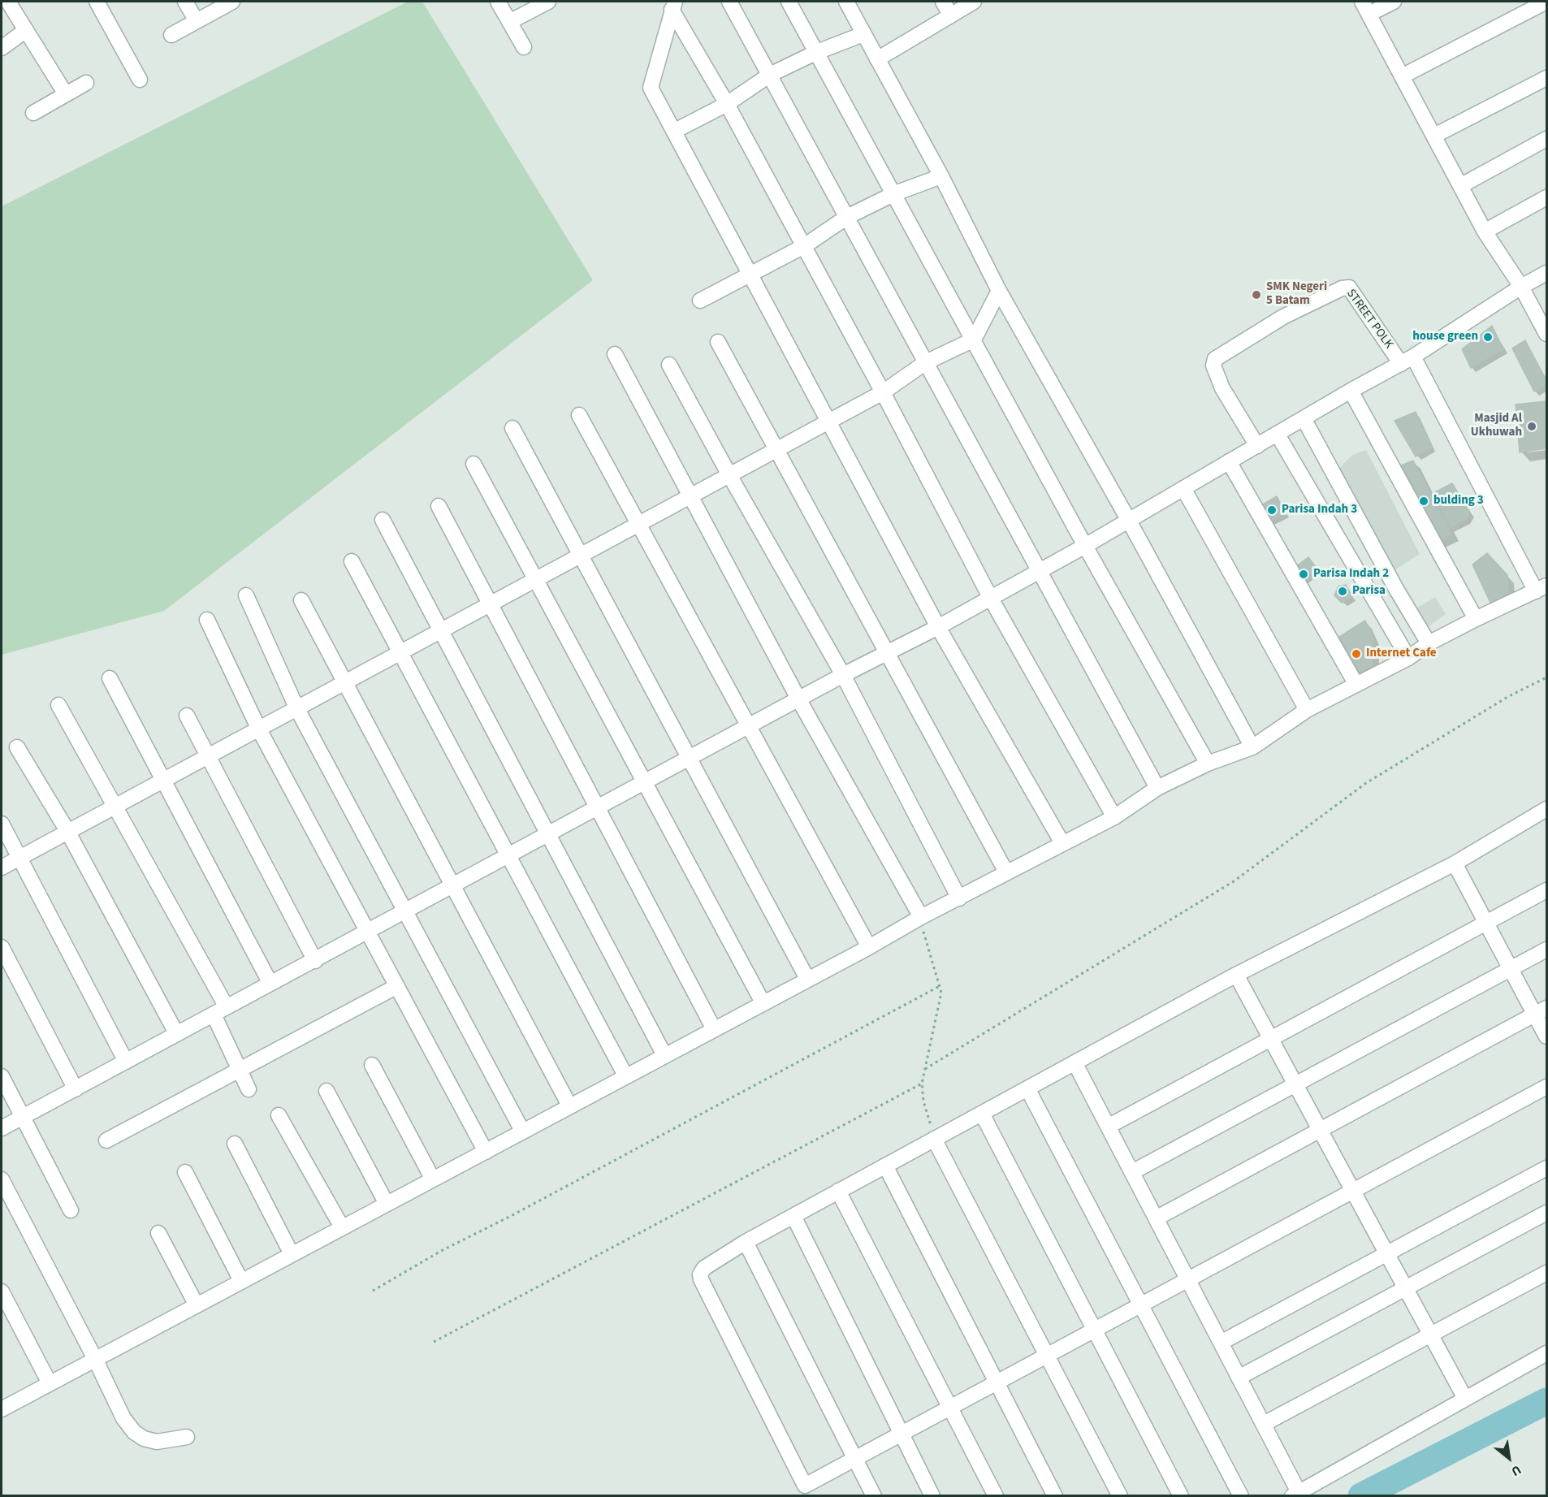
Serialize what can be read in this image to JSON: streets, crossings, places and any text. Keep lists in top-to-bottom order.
{
  "streets": {
    "street": ["STREET POLK"]
  },
  "places": [
    "SMK Negeri 5 Batam",
    "house green",
    "Masjid Al Ukhuwah",
    "bulding 3",
    "Parisa Indah 3",
    "Parisa Indah 2",
    "Parisa",
    "Internet Cafe"
  ],
  "north": "bottom right"
}
